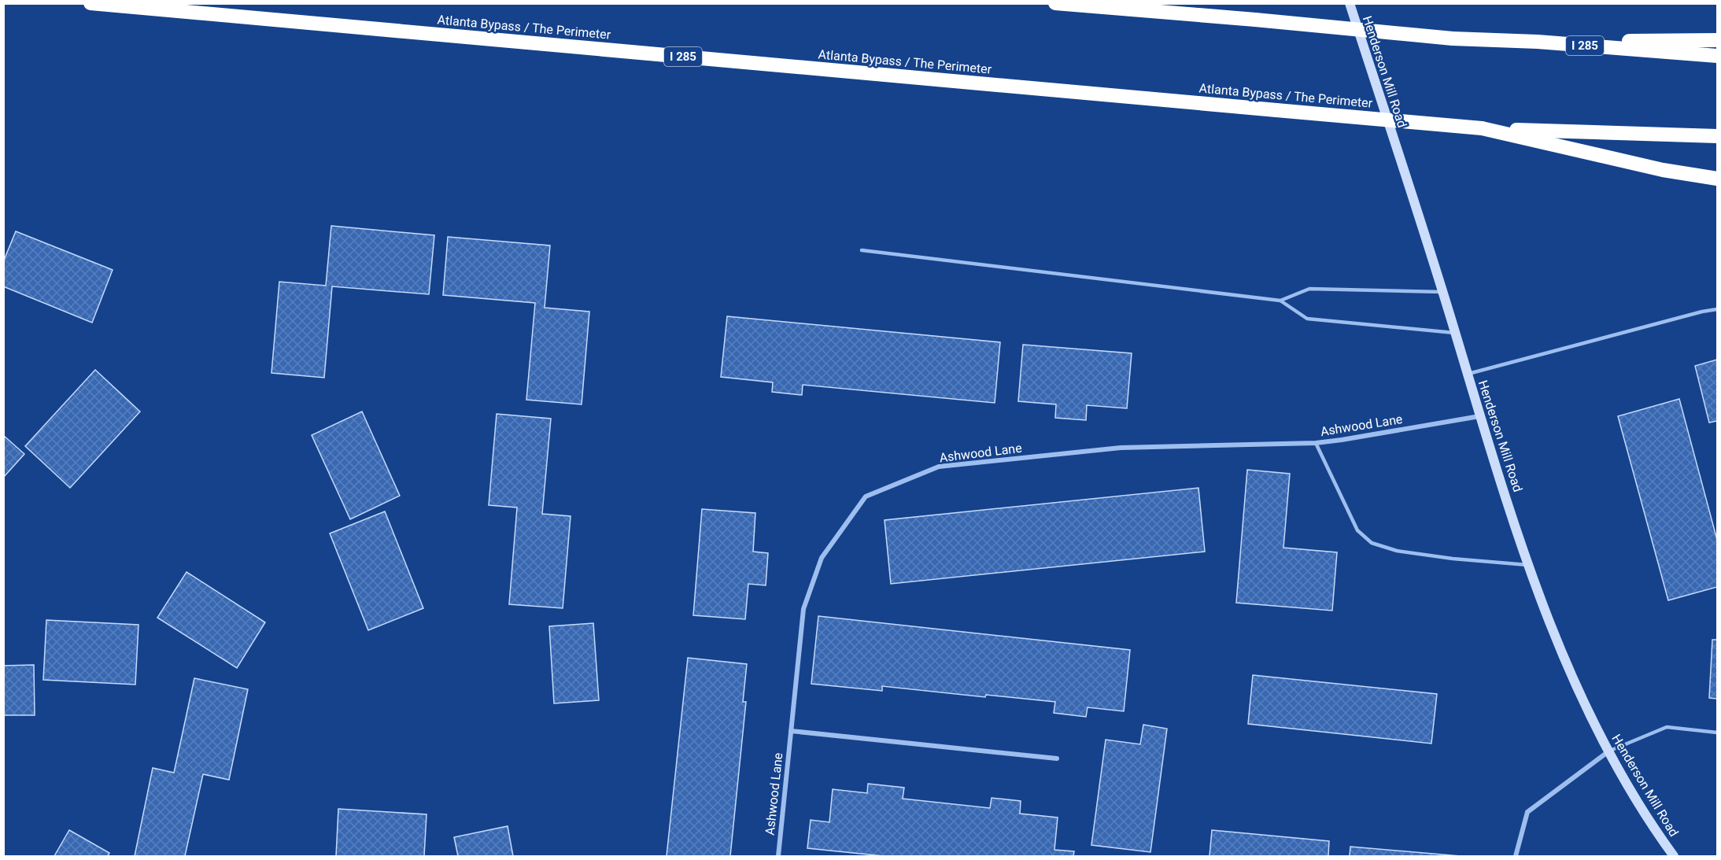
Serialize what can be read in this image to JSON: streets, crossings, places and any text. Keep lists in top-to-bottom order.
{
  "streets": {
    "highway": ["Atlanta Bypass / The Perimeter", "I 285"],
    "street": ["Henderson Mill Road", "Ashwood Lane"]
  },
  "crossings": [
    ["Henderson Mill Road", "Ashwood Lane"]
  ]
}
